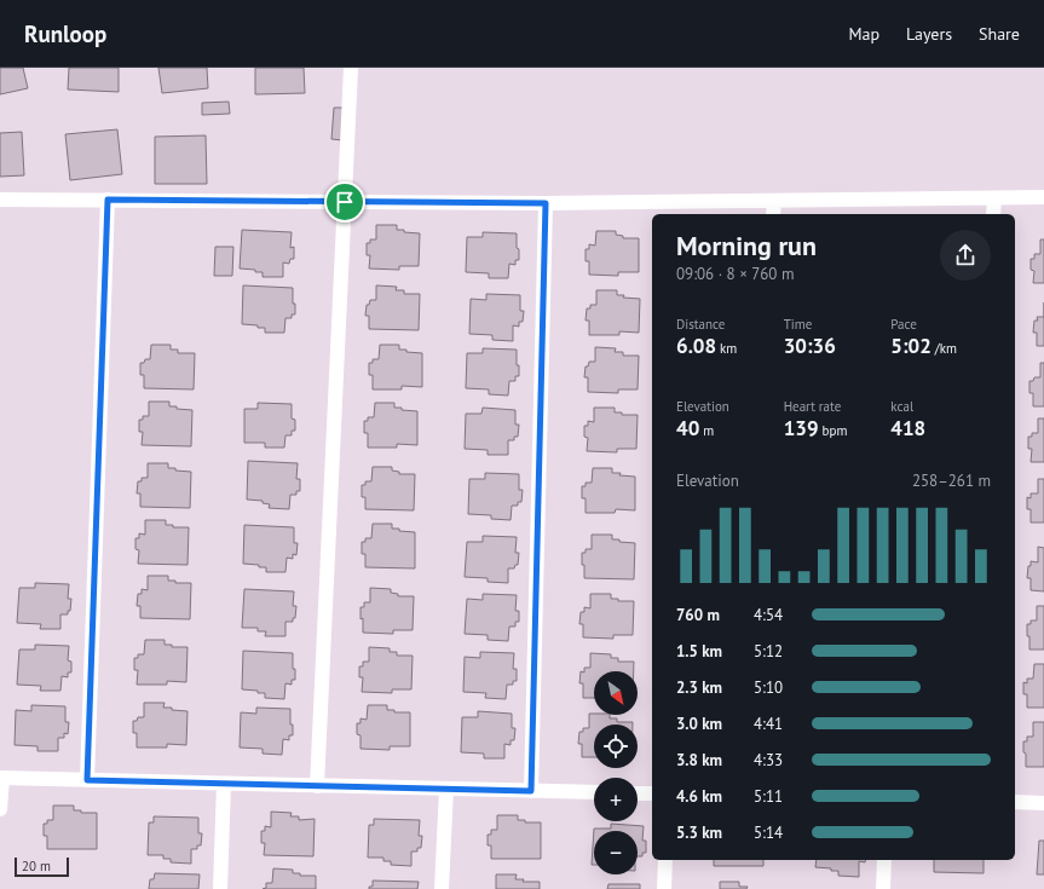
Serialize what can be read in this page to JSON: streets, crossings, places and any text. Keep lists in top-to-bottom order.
{
  "scale_bar": "20 m",
  "north": "bottom right",
  "page": {
    "header": "Runloop",
    "nav": ["Map", "Layers", "Share"],
    "heading": ["Morning run", "09:06 · 8 × 760 m"],
    "stats": [
      ["Distance", "6.08 km"],
      ["Time", "30:36"],
      ["Pace", "5:02 /km"],
      ["Elevation", "40 m"],
      ["Heart rate", "139 bpm"],
      ["kcal", "418"]
    ],
    "chart": ["Elevation", "258–261 m"],
    "list": [
      {
        "name": "760 m",
        "note": "4:54"
      },
      {
        "name": "1.5 km",
        "note": "5:12"
      },
      {
        "name": "2.3 km",
        "note": "5:10"
      },
      {
        "name": "3.0 km",
        "note": "4:41"
      },
      {
        "name": "3.8 km",
        "note": "4:33"
      },
      {
        "name": "4.6 km",
        "note": "5:11"
      },
      {
        "name": "5.3 km",
        "note": "5:14"
      }
    ],
    "map_buttons": ["+", "−"],
    "scale": "20 m"
  }
}
